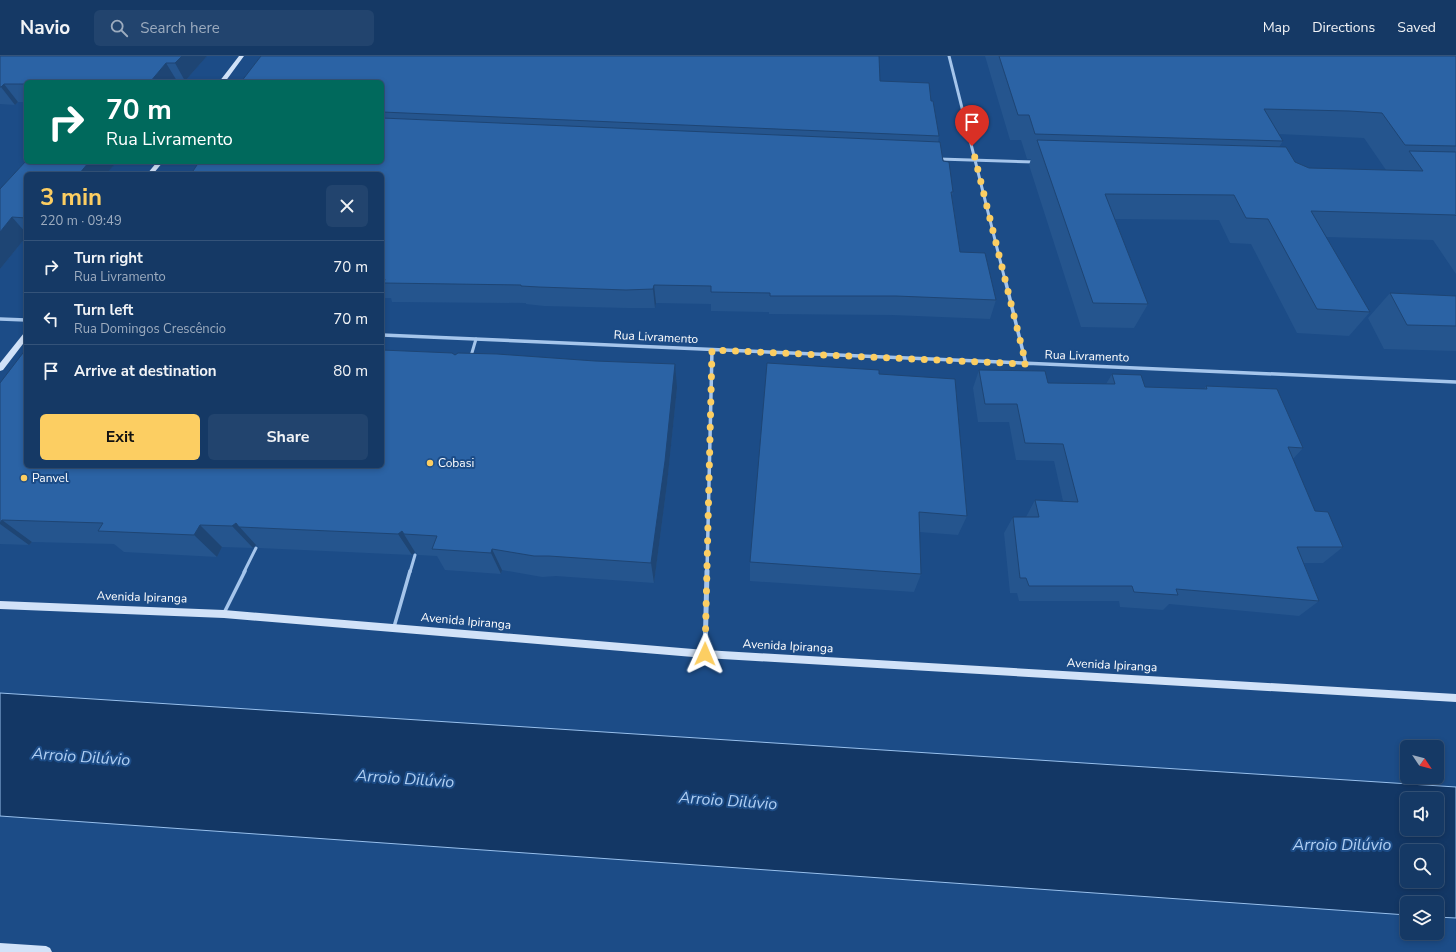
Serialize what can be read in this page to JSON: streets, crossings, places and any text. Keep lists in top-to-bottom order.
{
  "streets": {
    "main road": ["Avenida Ipiranga"],
    "street": ["Rua Livramento"]
  },
  "water": ["Arroio Dilúvio"],
  "places": ["Cobasi", "Panvel"],
  "north": "bottom right",
  "page": {
    "header": "Navio",
    "search": "Search here",
    "nav": ["Map", "Directions", "Saved"],
    "turn": ["70 m", "Rua Livramento"],
    "heading": ["3 min", "220 m · 09:49"],
    "list": [
      {
        "name": "Turn right",
        "note": "Rua Livramento",
        "value": "70 m"
      },
      {
        "name": "Turn left",
        "note": "Rua Domingos Crescêncio",
        "value": "70 m"
      },
      {
        "name": "Arrive at destination",
        "value": "80 m"
      }
    ],
    "buttons": ["Exit", "Share"]
  }
}
